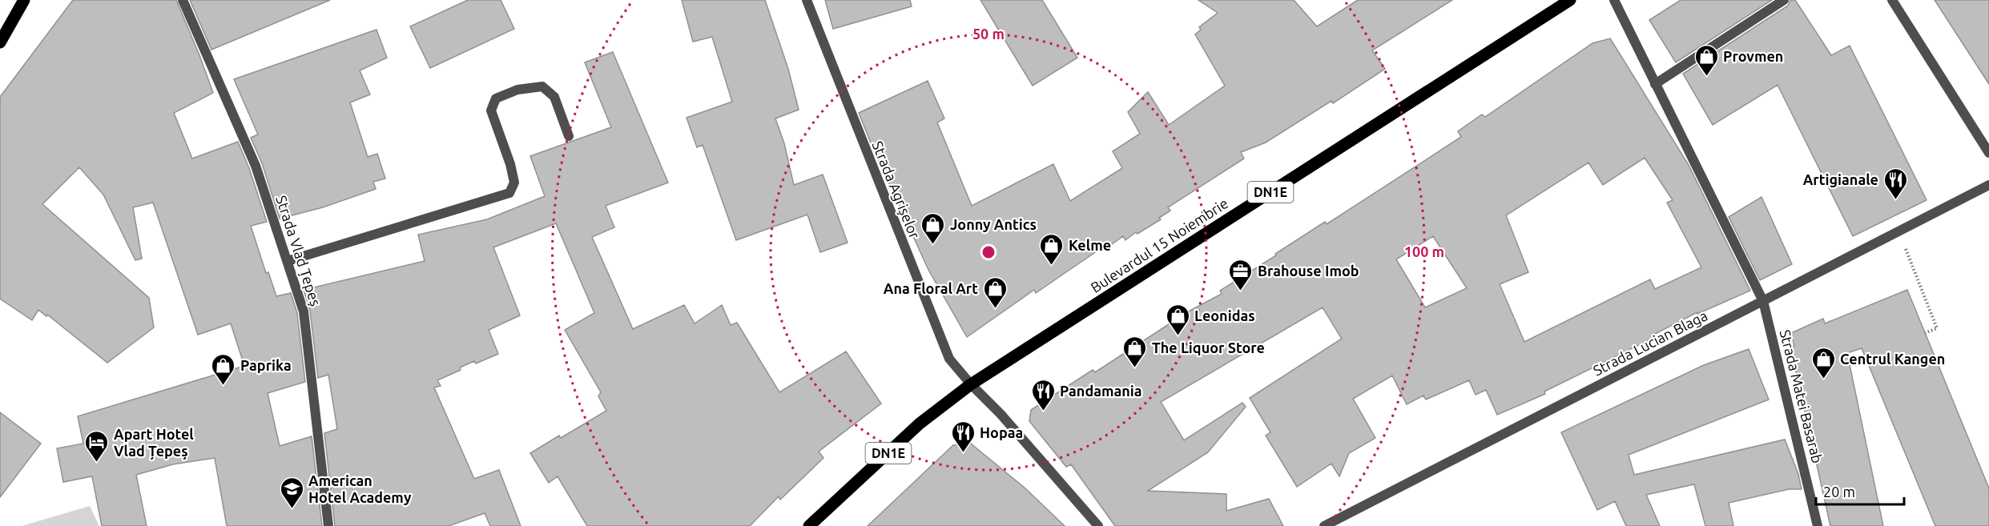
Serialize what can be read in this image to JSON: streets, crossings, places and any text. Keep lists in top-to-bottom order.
{
  "streets": {
    "main road": ["DN1E", "Bulevardul 15 Noiembrie"],
    "street": [
      "Strada Agrișelor",
      "Strada Vlad Țepeș",
      "Strada Lucian Blaga",
      "Strada Matei Basarab"
    ]
  },
  "crossings": [
    ["Strada Agrișelor", "Bulevardul 15 Noiembrie"],
    ["Strada Lucian Blaga", "Strada Matei Basarab"]
  ],
  "places": {
    "shop": [
      "Provmen",
      "Jonny Antics",
      "Kelme",
      "Ana Floral Art",
      "Leonidas",
      "The Liquor Store",
      "Centrul Kangen",
      "Paprika"
    ],
    "restaurant": ["Artigianale", "Pandamania", "Hopaa"],
    "office": ["Brahouse Imob"],
    "hotel": ["Apart Hotel Vlad Țepeș"],
    "school or university": ["American Hotel Academy"]
  },
  "scale_bar": "20 m",
  "rings": ["50 m", "100 m"]
}
